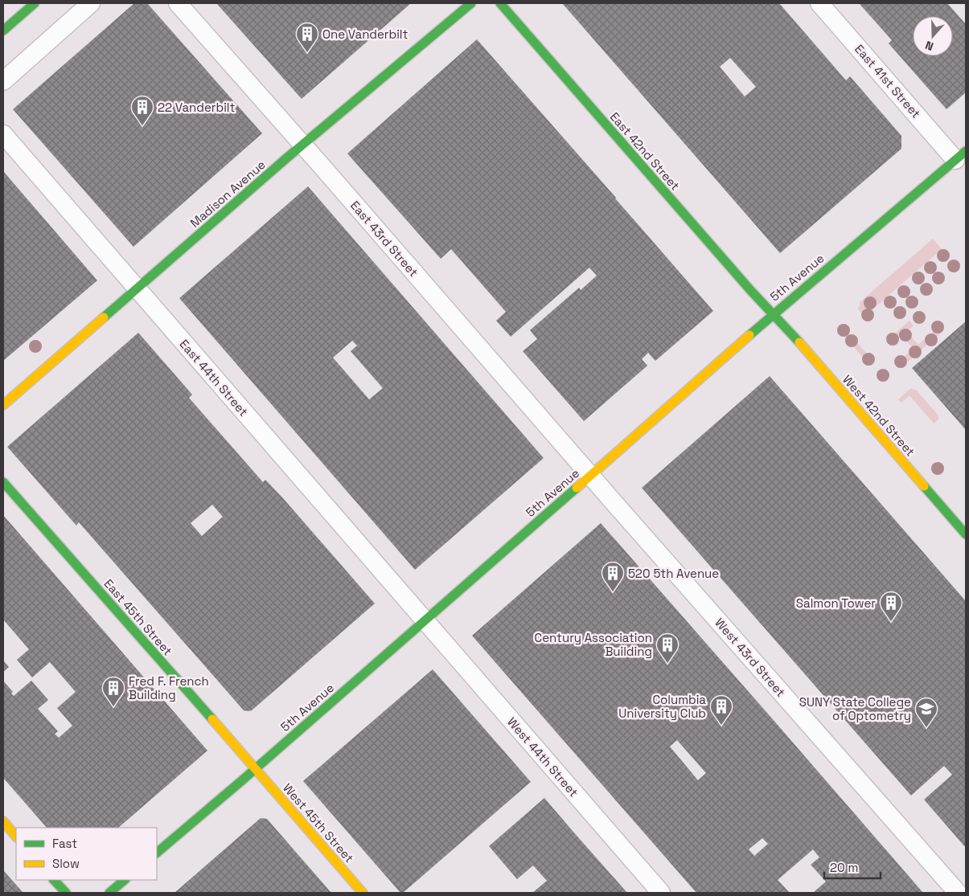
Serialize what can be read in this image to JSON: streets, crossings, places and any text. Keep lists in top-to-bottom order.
{
  "streets": {
    "main road": [
      "East 42nd Street",
      "Madison Avenue",
      "5th Avenue",
      "West 42nd Street",
      "East 45th Street",
      "West 45th Street"
    ],
    "street": [
      "East 41st Street",
      "East 43rd Street",
      "East 44th Street",
      "West 43rd Street",
      "West 44th Street"
    ]
  },
  "crossings": [
    ["East 41st Street", "5th Avenue"],
    ["East 42nd Street", "5th Avenue"],
    ["East 42nd Street", "West 42nd Street"],
    ["Madison Avenue", "East 43rd Street"],
    ["Madison Avenue", "East 44th Street"],
    ["East 43rd Street", "5th Avenue"],
    ["East 43rd Street", "West 43rd Street"],
    ["5th Avenue", "East 44th Street"],
    ["5th Avenue", "West 42nd Street"],
    ["5th Avenue", "East 45th Street"],
    ["5th Avenue", "West 43rd Street"],
    ["5th Avenue", "West 44th Street"],
    ["5th Avenue", "West 45th Street"],
    ["East 44th Street", "West 44th Street"],
    ["East 45th Street", "West 45th Street"]
  ],
  "places": {
    "building": [
      "One Vanderbilt",
      "22 Vanderbilt",
      "520 5th Avenue",
      "Salmon Tower",
      "Century Association Building",
      "Fred F. French Building",
      "Columbia University Club"
    ],
    "school or university": ["SUNY State College of Optometry"]
  },
  "legend": ["Fast", "Slow"],
  "scale_bar": "20 m",
  "north": "bottom"
}
